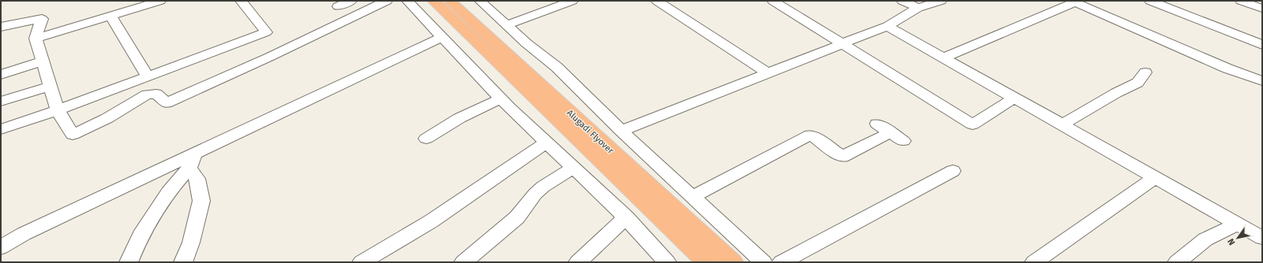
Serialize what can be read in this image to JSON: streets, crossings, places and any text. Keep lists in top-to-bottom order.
{
  "streets": {
    "highway": ["Alugadi Flyover"]
  },
  "north": "bottom left"
}
